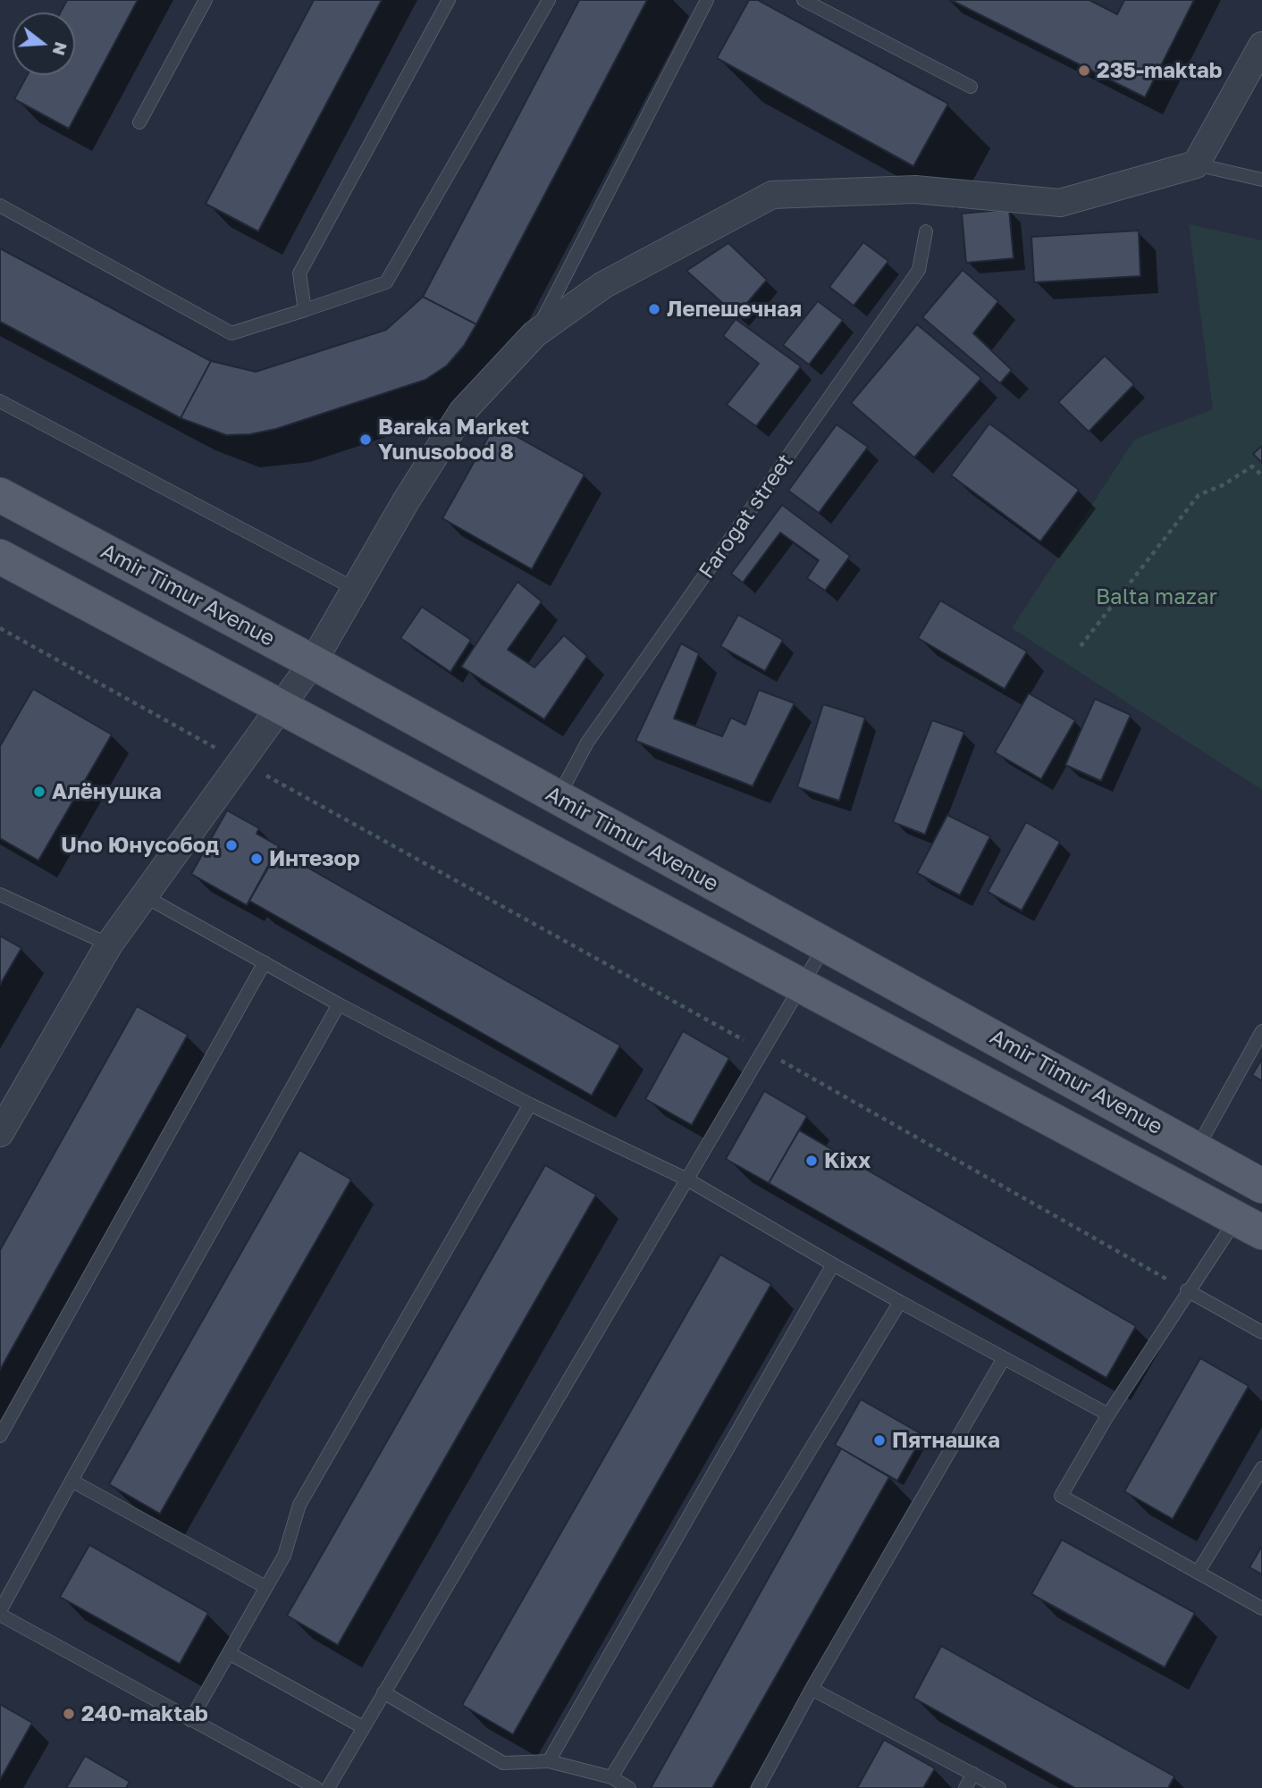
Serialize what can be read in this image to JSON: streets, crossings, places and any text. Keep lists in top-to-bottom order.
{
  "streets": {
    "main road": ["Amir Timur Avenue"],
    "lane": ["Farogat street"]
  },
  "crossings": [
    ["Farogat street", "Amir Timur Avenue"]
  ],
  "parks": ["Balta mazar"],
  "places": [
    "235-maktab",
    "Лепешечная",
    "Baraka Market Yunusobod 8",
    "Алёнушка",
    "Uno Юнусобод",
    "Интезор",
    "Kixx",
    "Пятнашка",
    "240-maktab"
  ],
  "north": "right"
}
